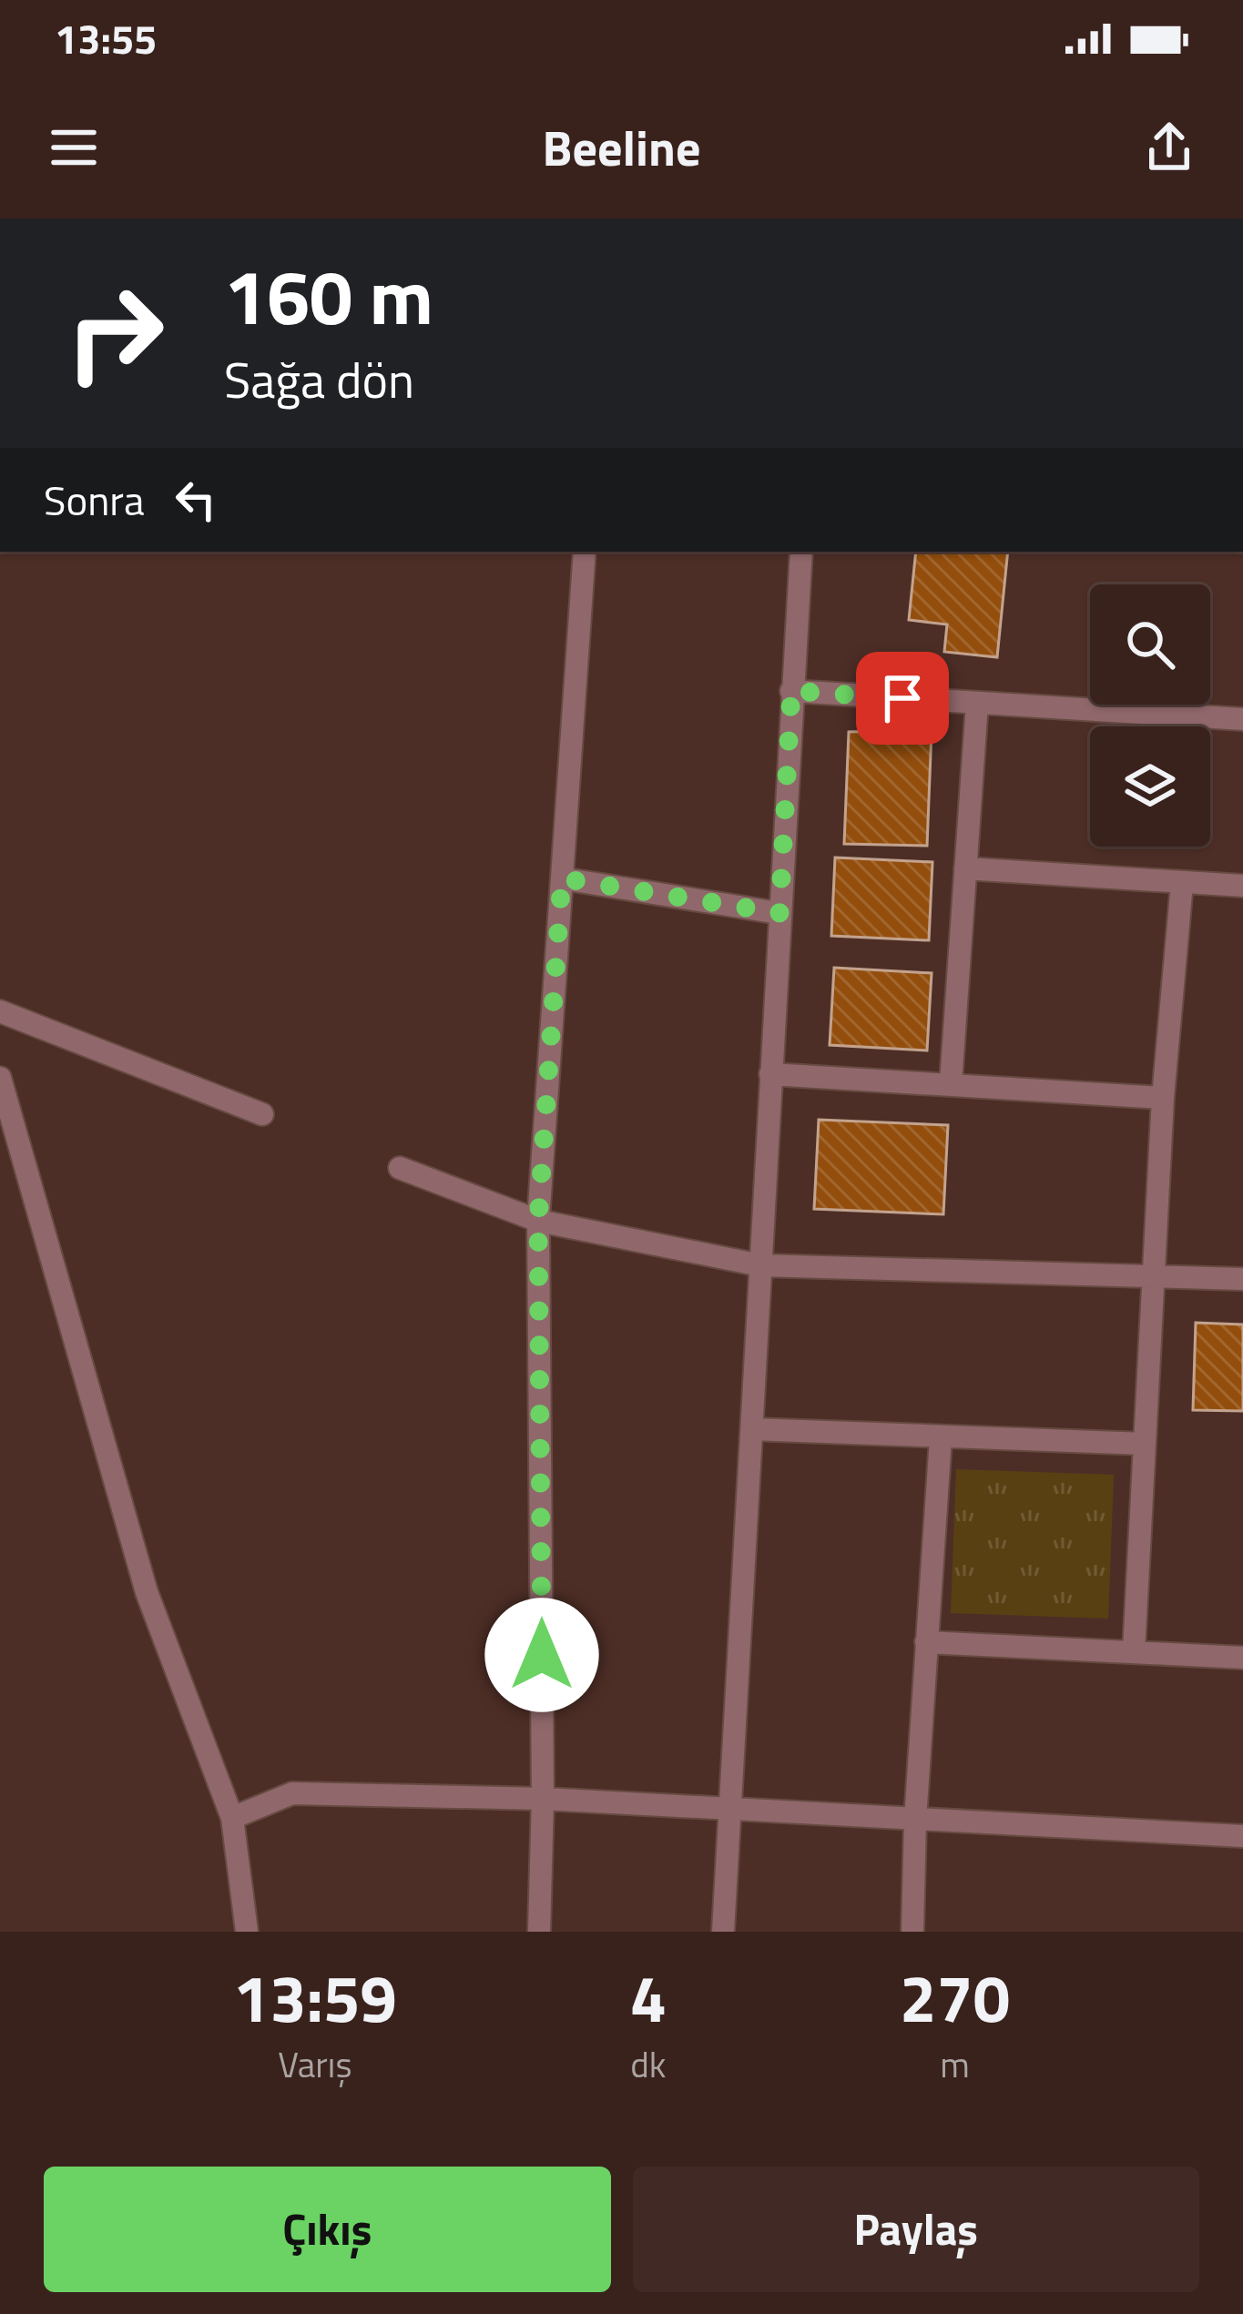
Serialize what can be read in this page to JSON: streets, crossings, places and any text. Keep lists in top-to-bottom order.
{
  "page": {
    "status": "13:55",
    "header": "Beeline",
    "turn": ["160 m", "Sağa dön"],
    "then": "Sonra",
    "eta": [
      "13:59",
      "Varış",
      "4",
      "dk",
      "270",
      "m"
    ],
    "buttons": ["Çıkış", "Paylaş"]
  }
}
